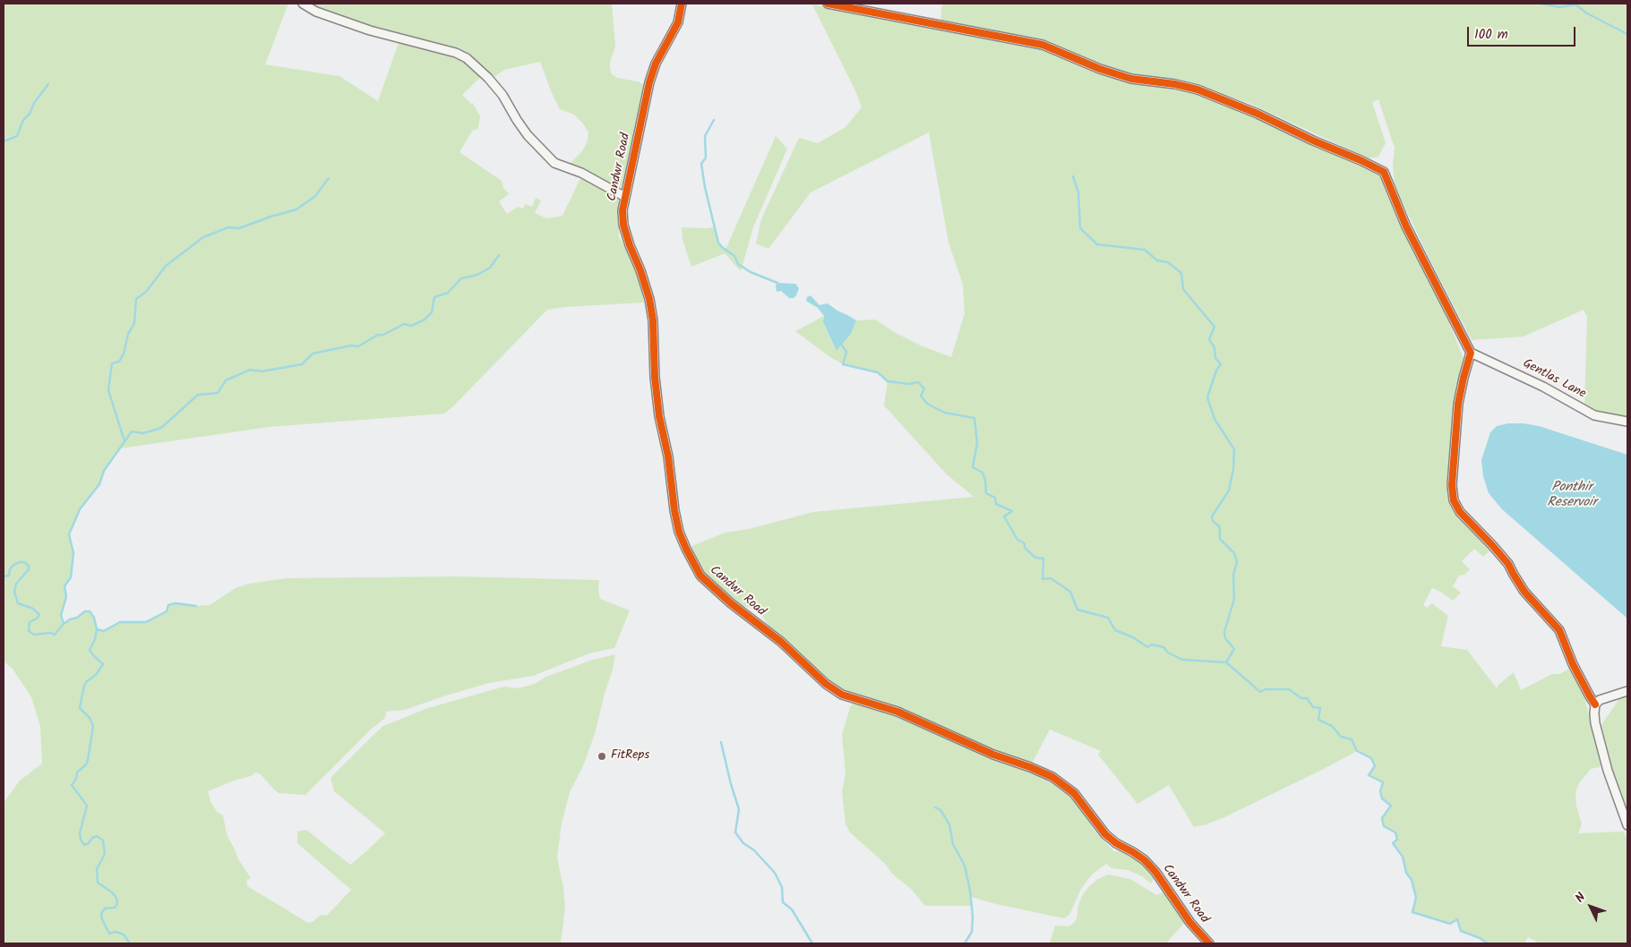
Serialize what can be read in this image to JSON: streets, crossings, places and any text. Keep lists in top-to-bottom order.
{
  "streets": {
    "street": ["Candwr Road", "Gentlas Lane"]
  },
  "water": ["Ponthir Reservoir"],
  "places": ["FitReps"],
  "scale_bar": "100 m",
  "north": "top left"
}
